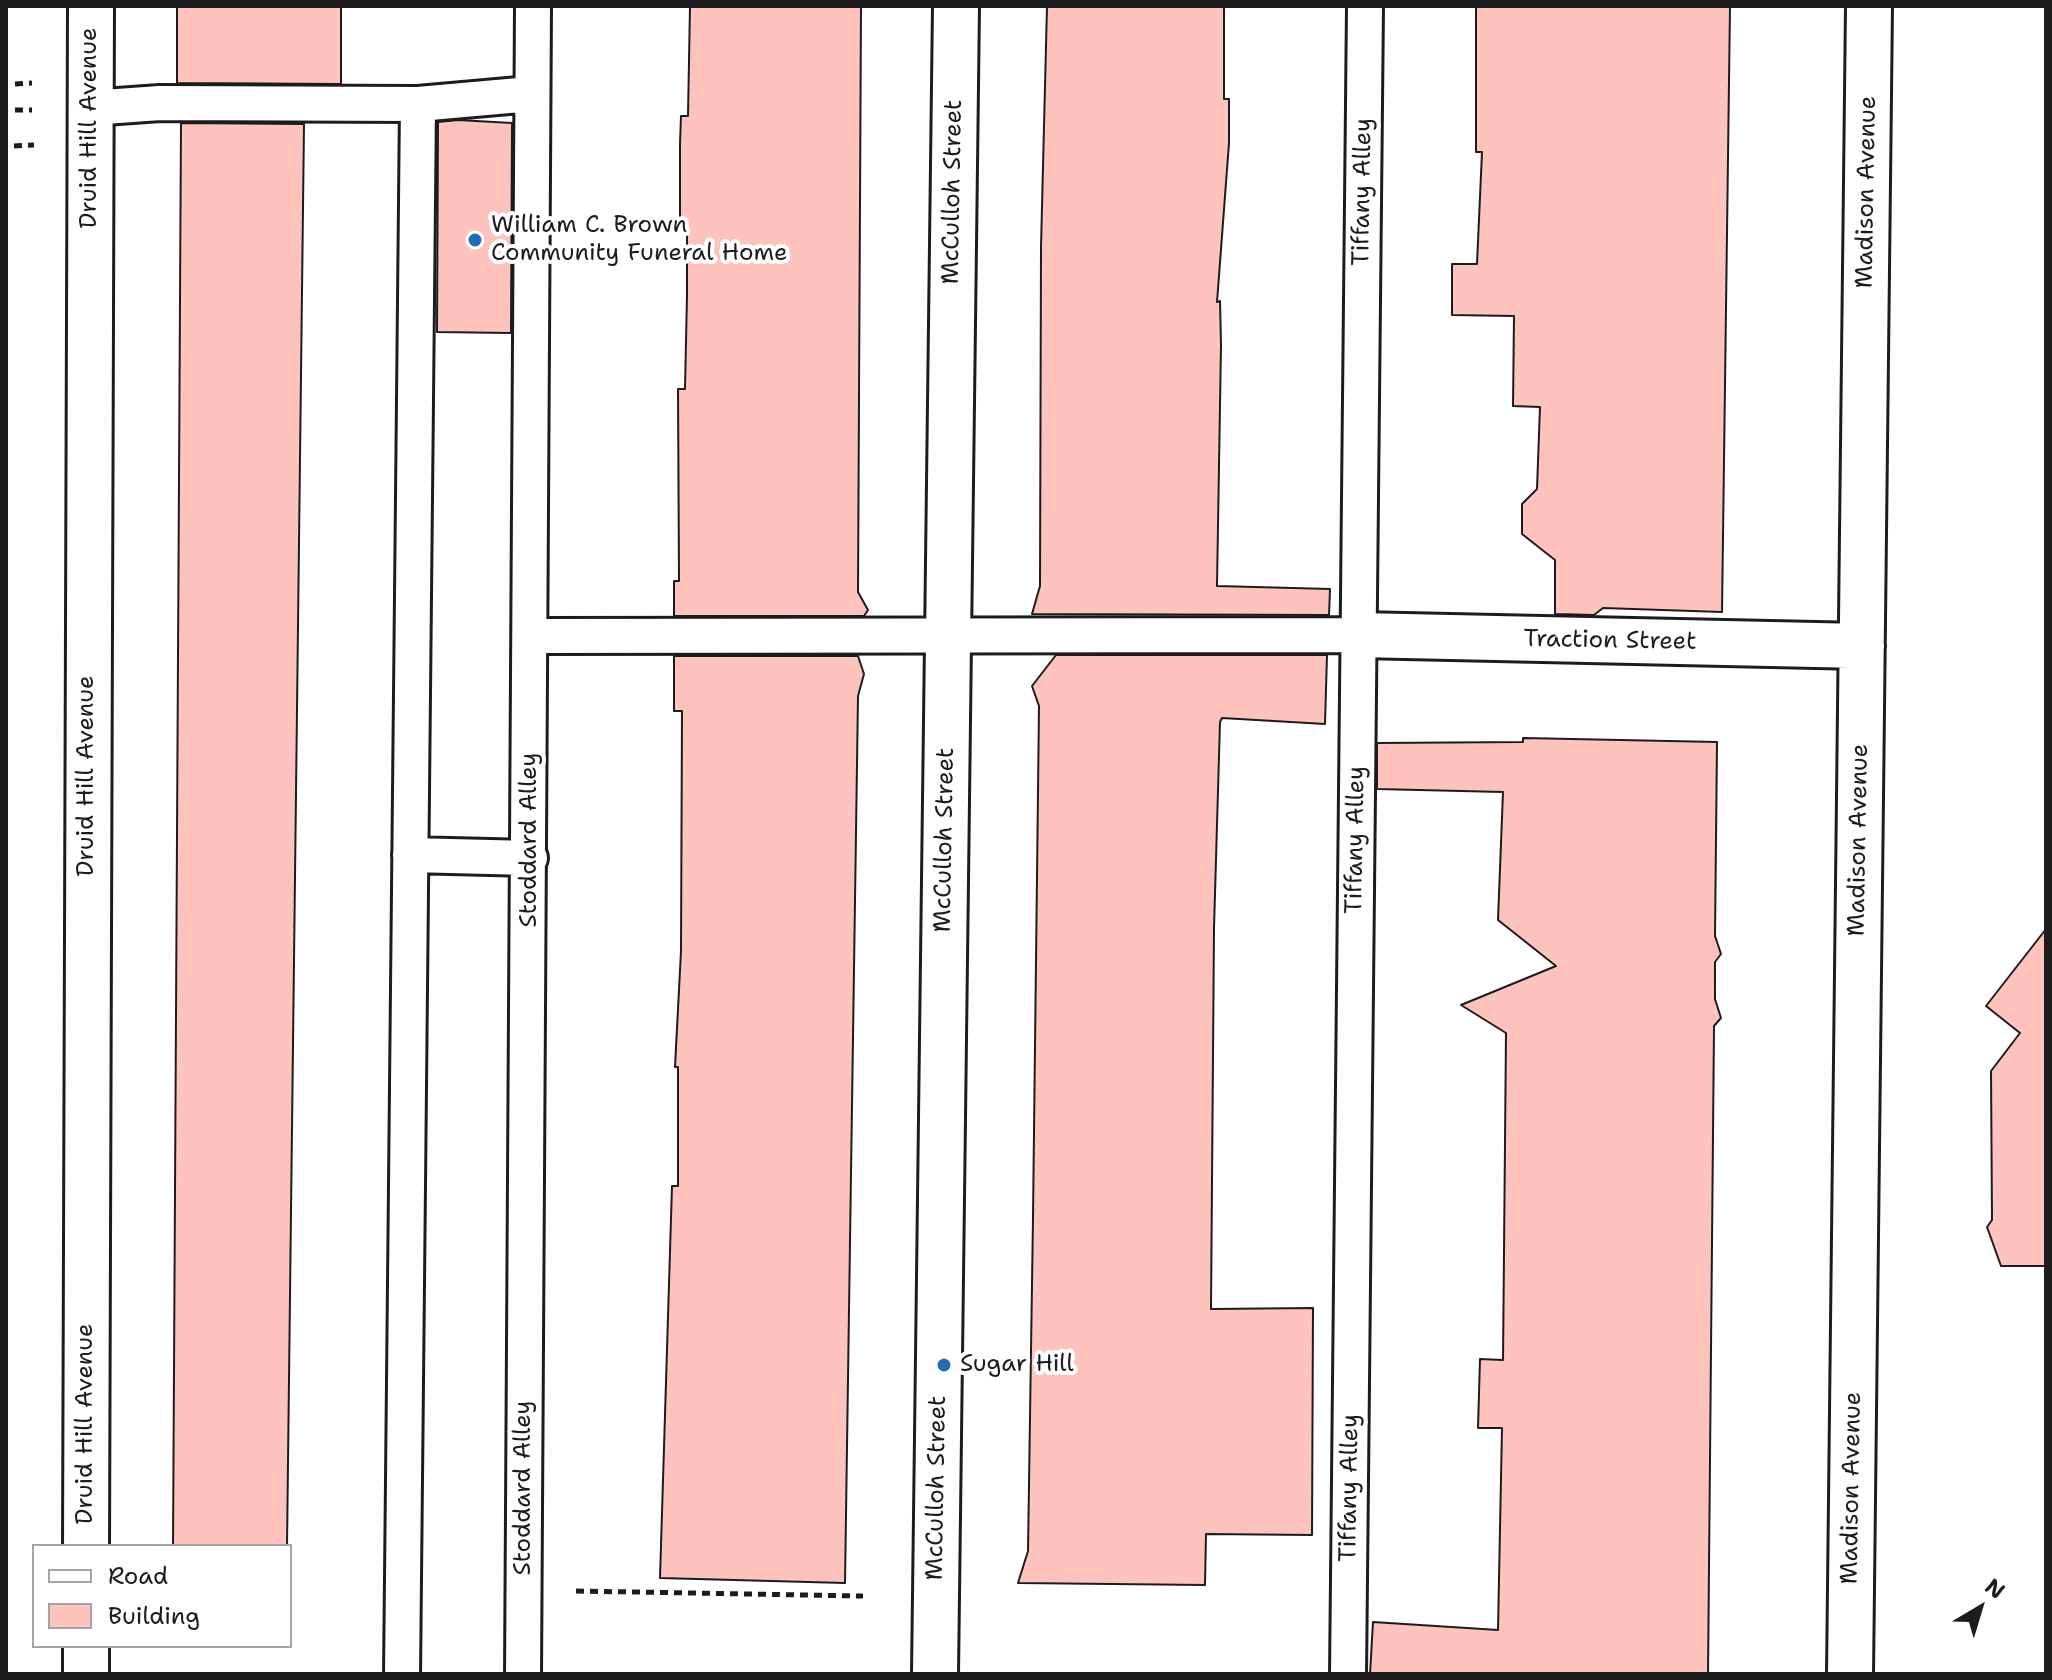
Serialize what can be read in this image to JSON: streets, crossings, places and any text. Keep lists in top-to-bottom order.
{
  "streets": {
    "main road": [
      "Druid Hill Avenue",
      "McCulloh Street",
      "Madison Avenue",
      "Traction Street"
    ],
    "lane": ["Tiffany Alley", "Stoddard Alley"]
  },
  "crossings": [
    ["Tiffany Alley", "Traction Street"],
    ["Madison Avenue", "Traction Street"]
  ],
  "places": ["William C. Brown Community Funeral Home", "Sugar Hill"],
  "legend": ["Road", "Building"],
  "north": "top right"
}
